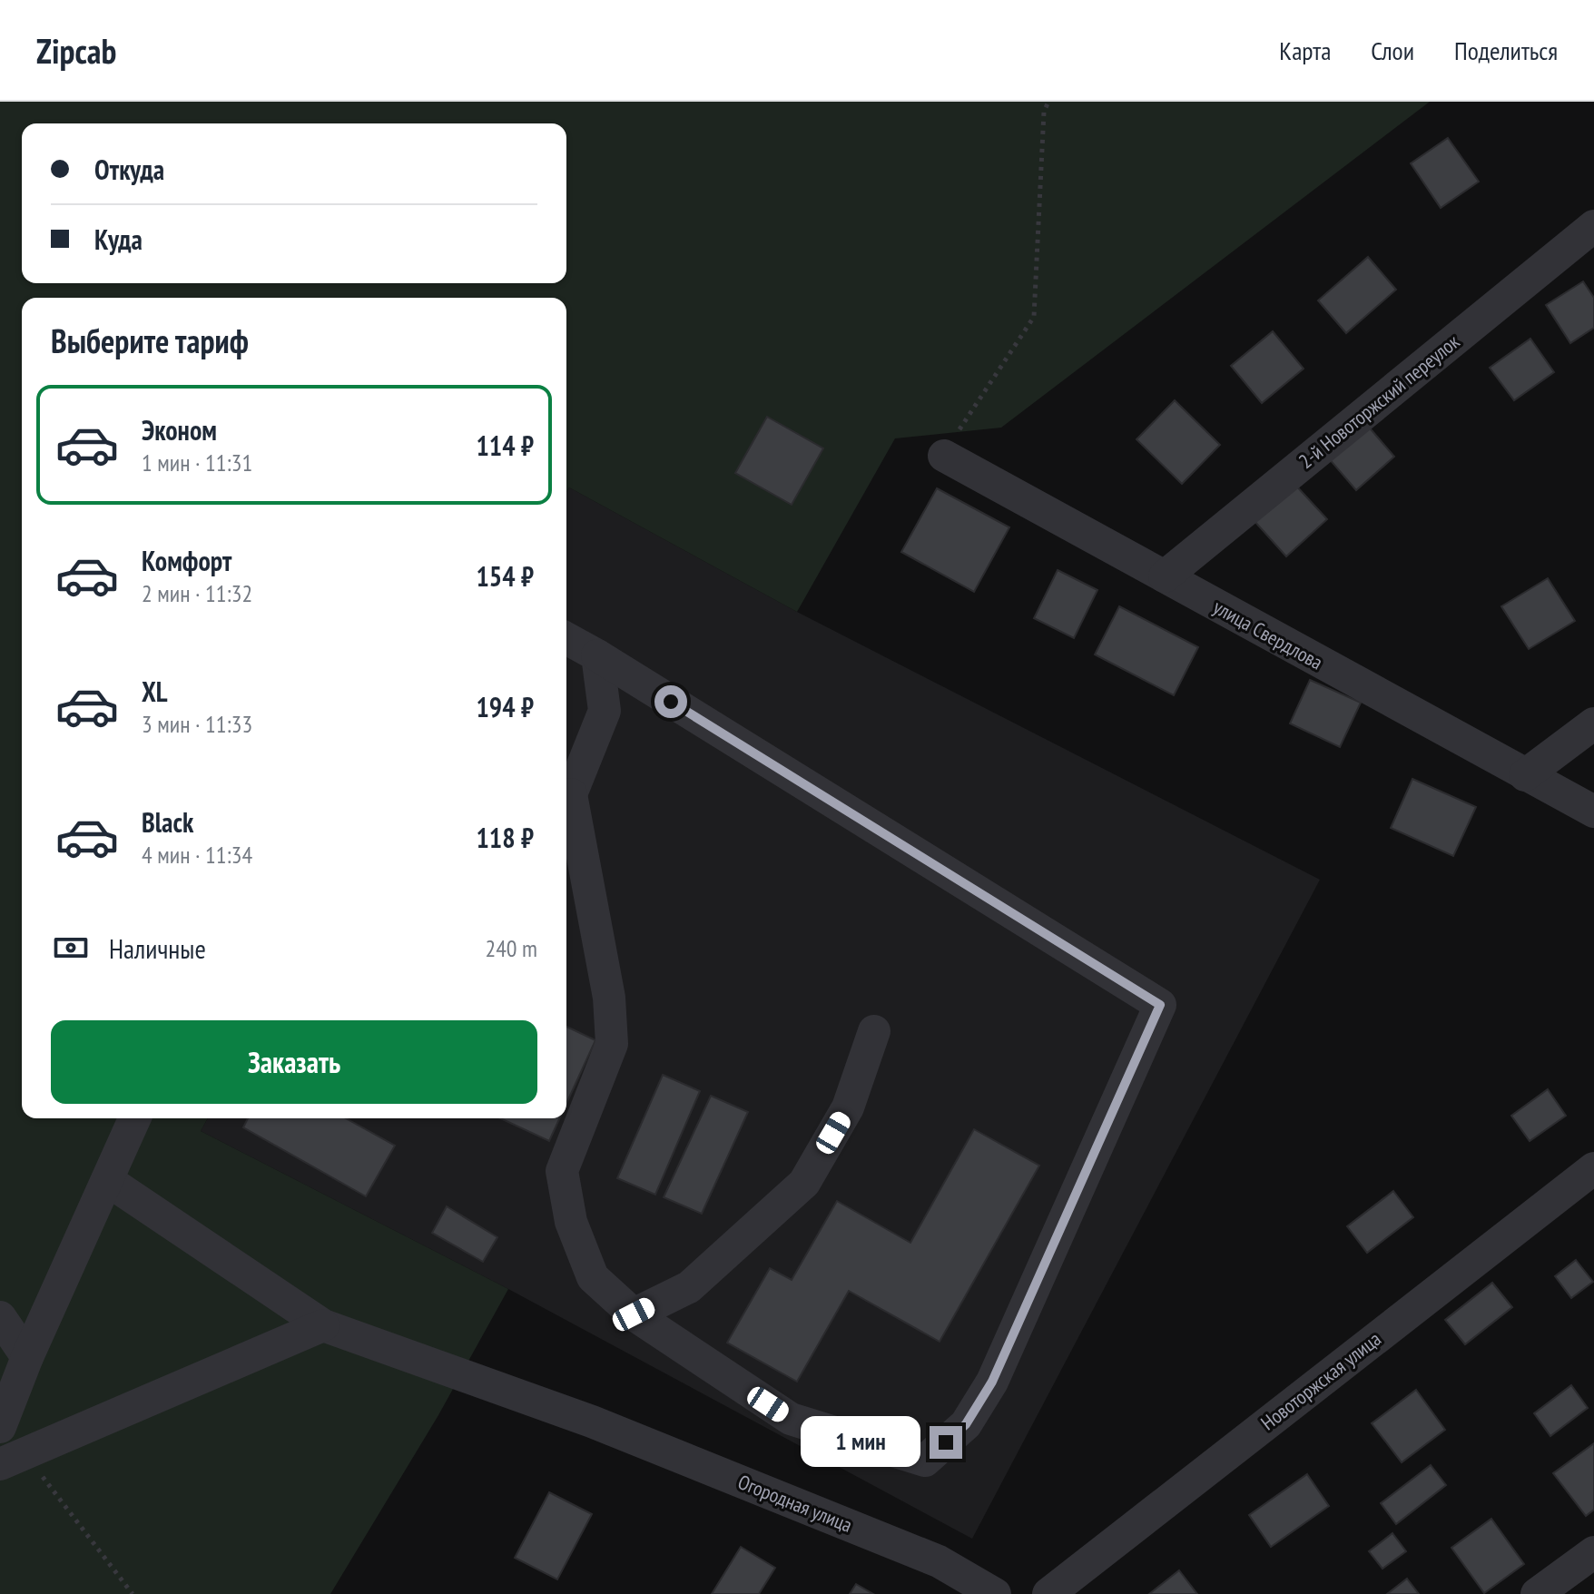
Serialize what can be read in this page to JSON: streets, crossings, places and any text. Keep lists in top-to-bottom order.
{
  "streets": {
    "street": [
      "2-й Новоторжский переулок",
      "улица Свердлова",
      "Новоторжская улица",
      "Огородная улица"
    ]
  },
  "crossings": [
    ["2-й Новоторжский переулок", "улица Свердлова"]
  ],
  "page": {
    "header": "Zipcab",
    "nav": ["Карта", "Слои", "Поделиться"],
    "banner": ["Откуда", "Куда"],
    "heading": "Выберите тариф",
    "list": [
      {
        "name": "Эконом",
        "note": "1 мин · 11:31",
        "value": "114 ₽"
      },
      {
        "name": "Комфорт",
        "note": "2 мин · 11:32",
        "value": "154 ₽"
      },
      {
        "name": "XL",
        "note": "3 мин · 11:33",
        "value": "194 ₽"
      },
      {
        "name": "Black",
        "note": "4 мин · 11:34",
        "value": "118 ₽"
      }
    ],
    "pay": ["Наличные", "240 m"],
    "buttons": "Заказать",
    "bubble": "1 мин"
  }
}
